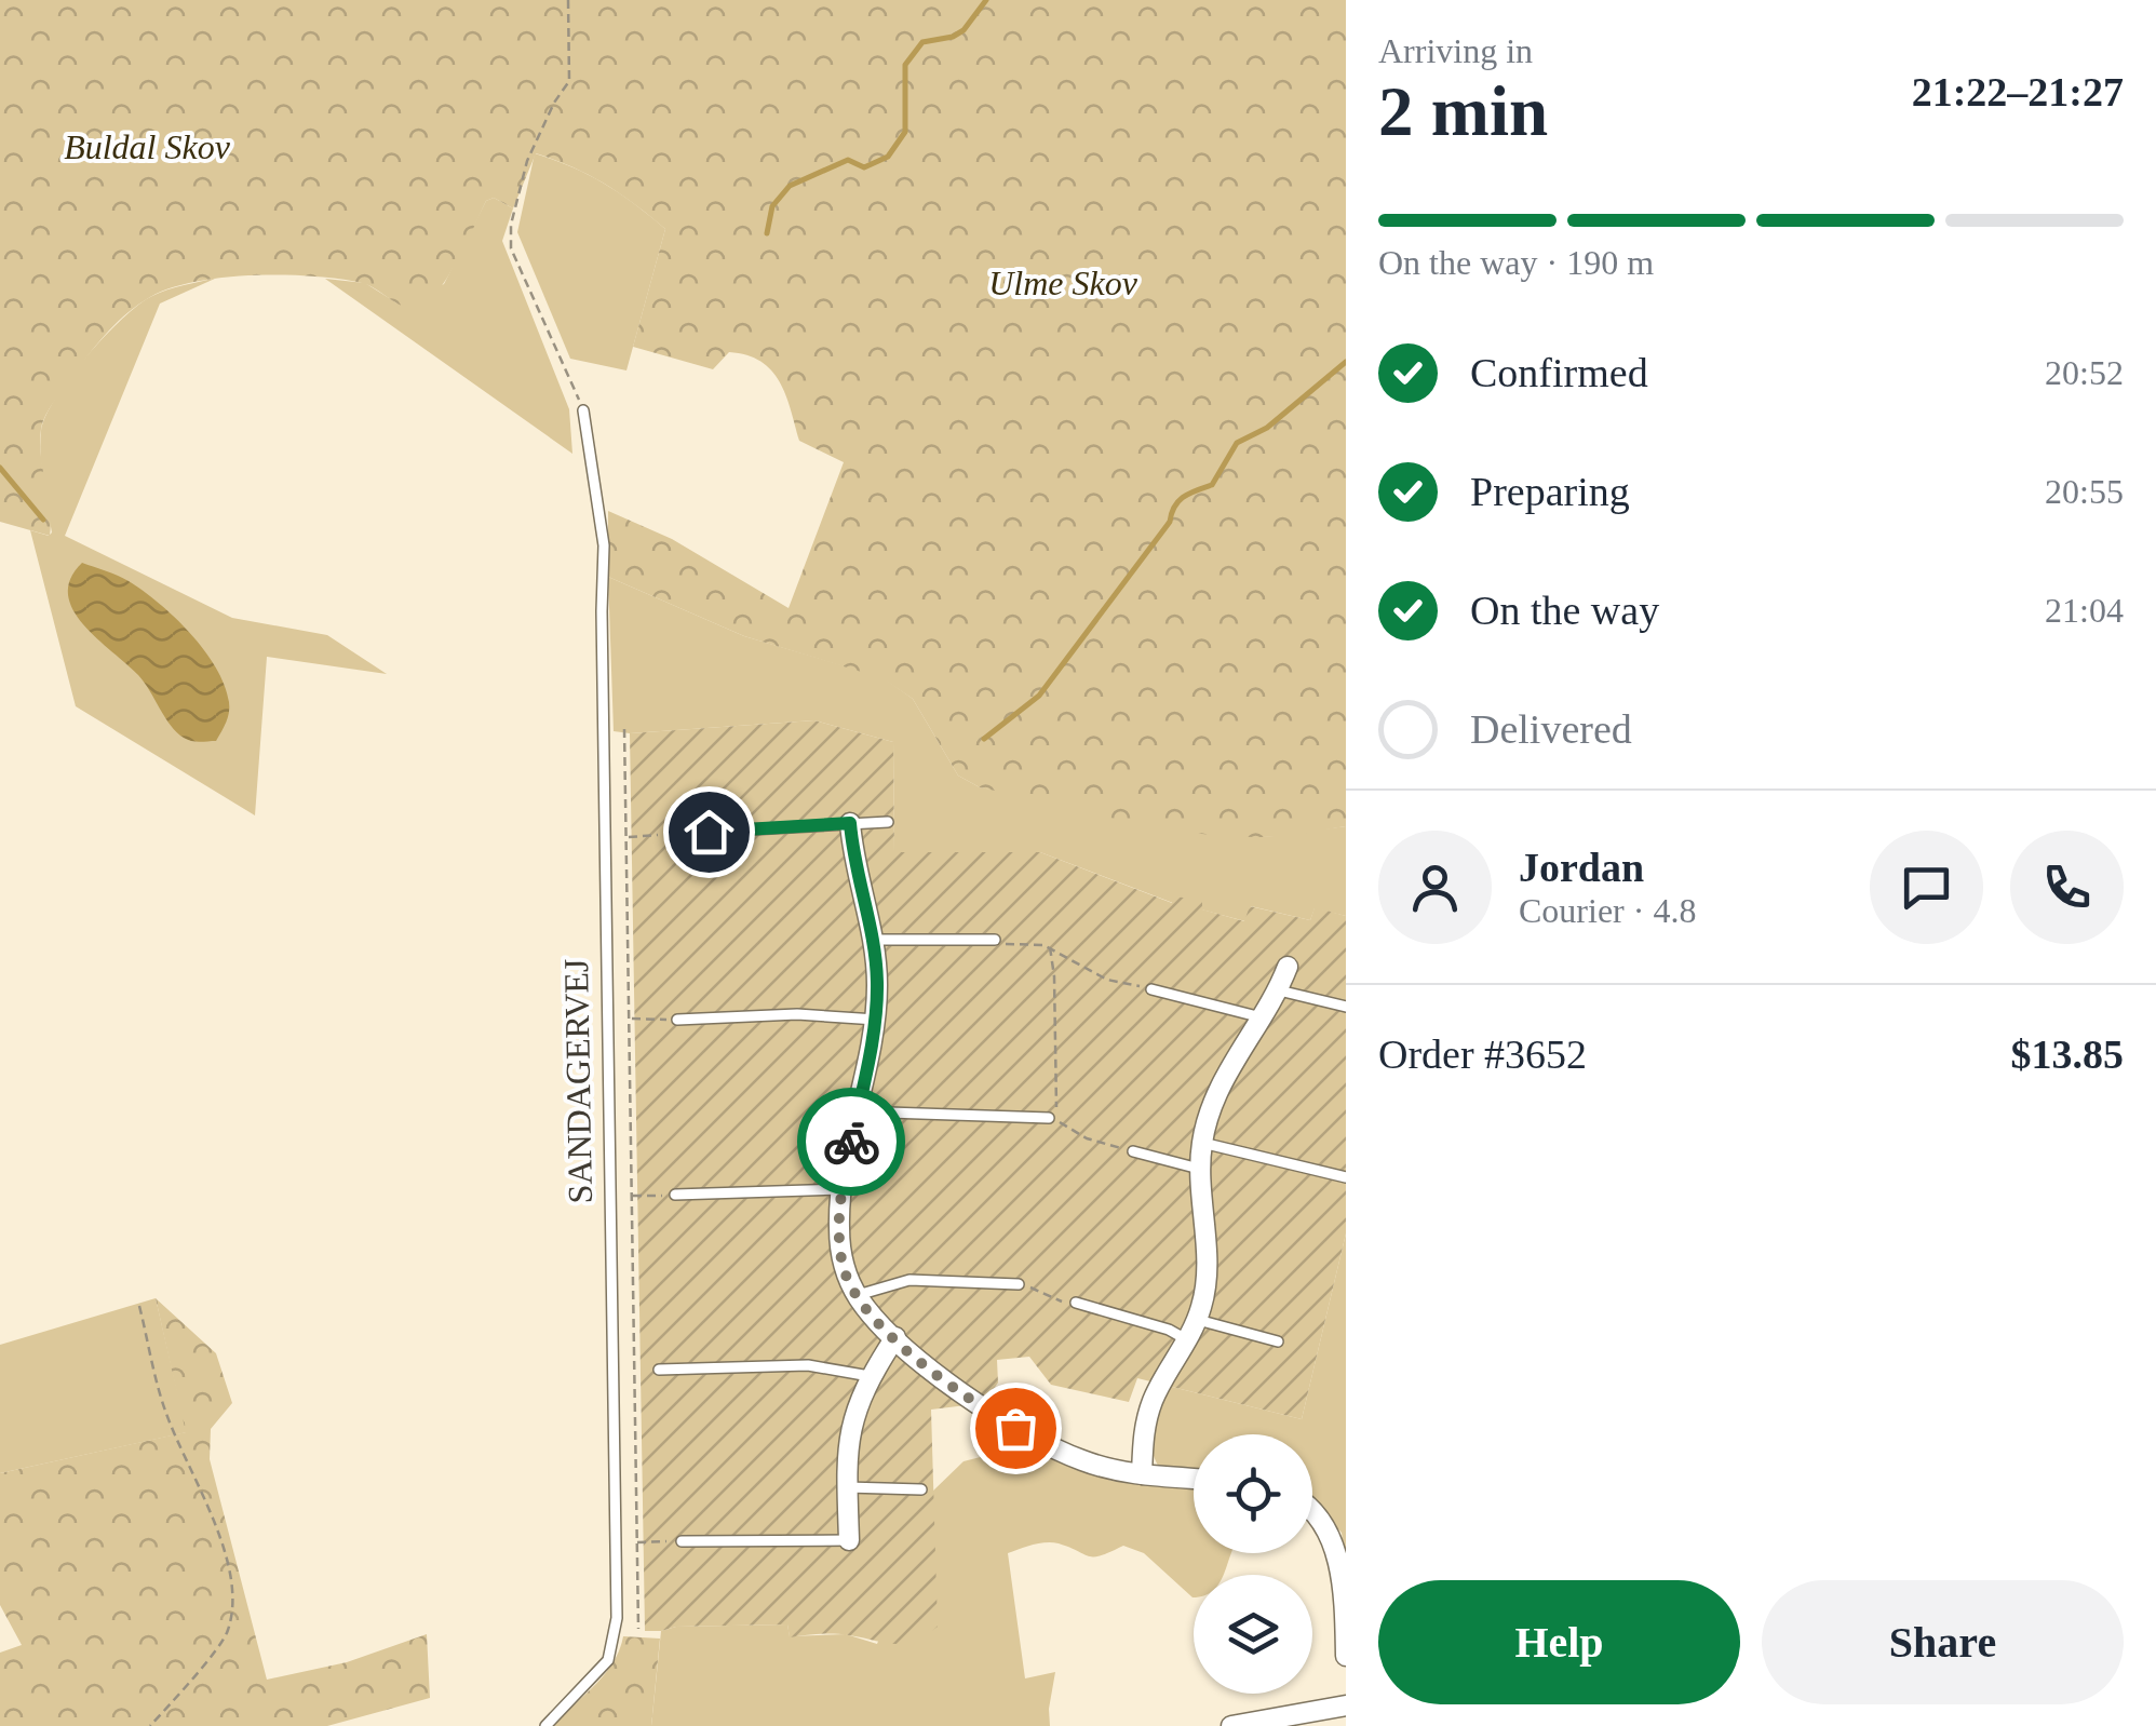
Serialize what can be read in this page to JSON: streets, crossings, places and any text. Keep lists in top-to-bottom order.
{
  "streets": {
    "lane": ["SANDAGERVEJ"]
  },
  "parks": ["Buldal Skov", "Ulme Skov"],
  "page": {
    "heading": ["2 min", "Arriving in", "21:22–21:27"],
    "panel": [
      "Jordan",
      "Courier · 4.8",
      "Order #3652",
      "$13.85"
    ],
    "bar": "On the way · 190 m",
    "list": [
      ["Confirmed", "20:52"],
      ["Preparing", "20:55"],
      ["On the way", "21:04"],
      "Delivered"
    ],
    "buttons": ["Help", "Share"]
  }
}
